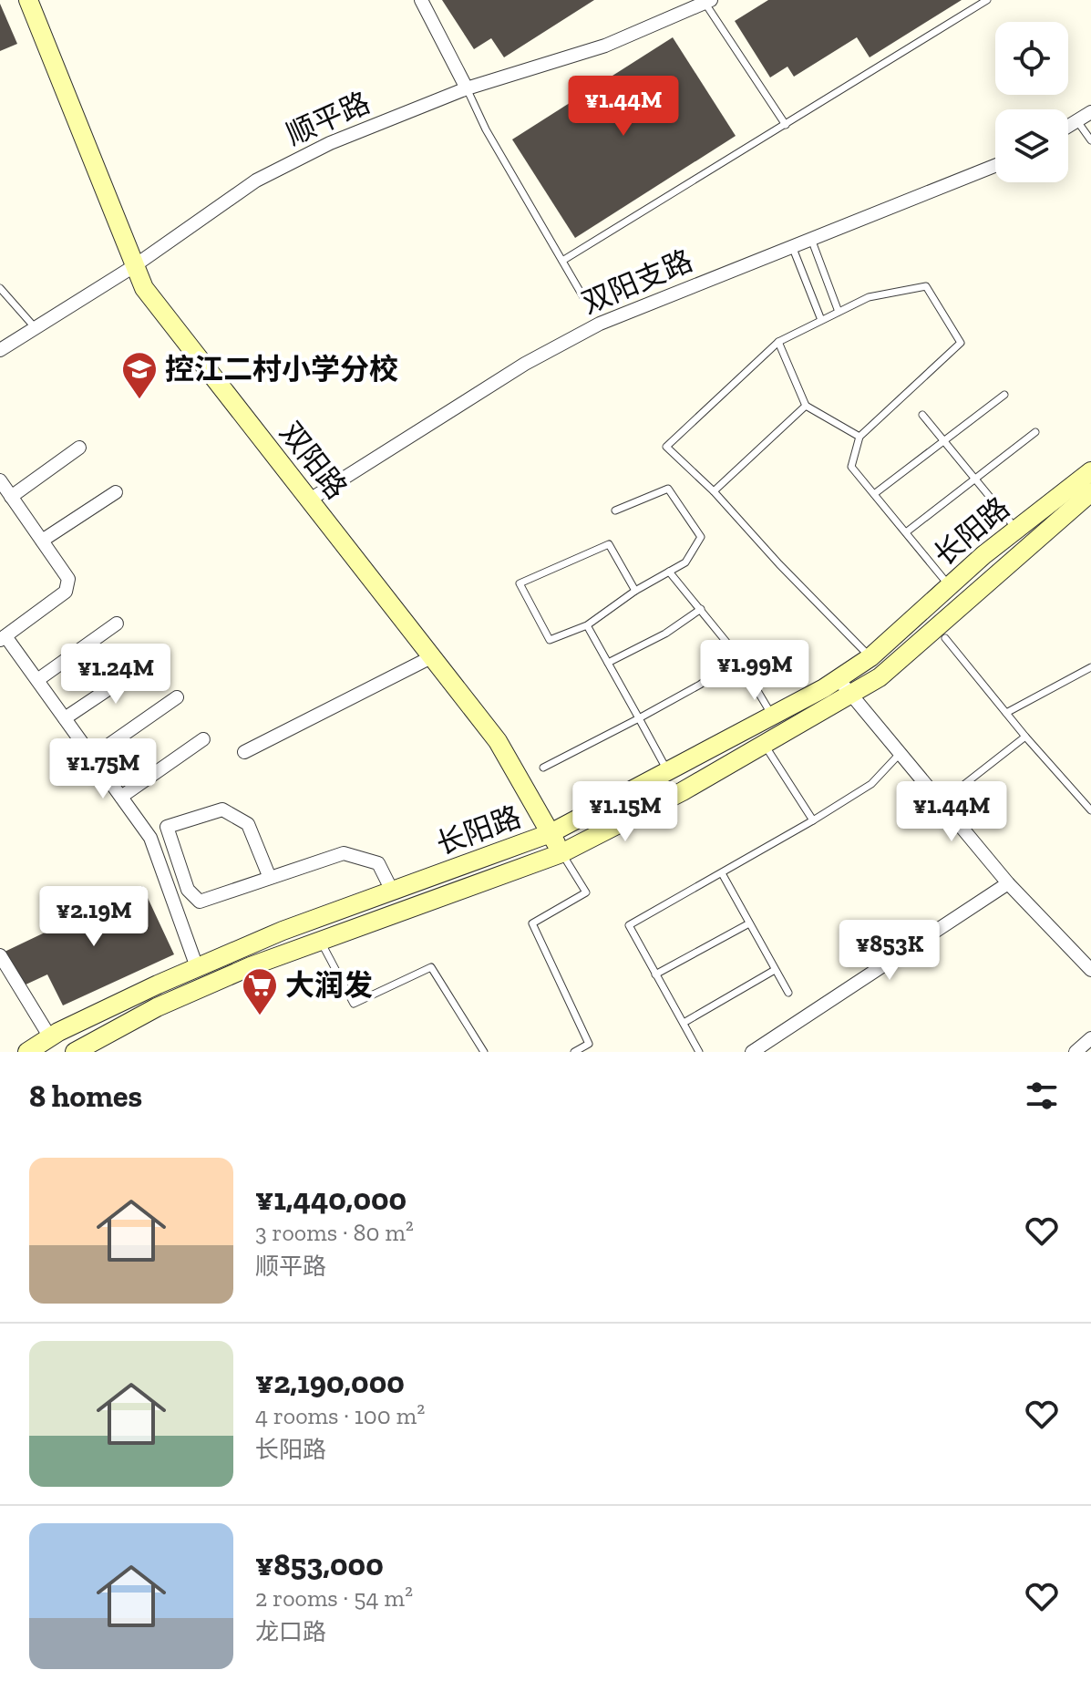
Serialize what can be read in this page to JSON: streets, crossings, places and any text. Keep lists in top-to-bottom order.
{
  "streets": {
    "main road": ["双阳路", "长阳路"],
    "street": ["顺平路", "双阳支路"]
  },
  "crossings": [
    ["顺平路", "双阳路"],
    ["双阳支路", "双阳路"],
    ["双阳路", "长阳路"]
  ],
  "places": {
    "school or university": ["控江二村小学分校"],
    "supermarket": ["大润发"]
  },
  "page": {
    "price": [
      "¥1.44M",
      "¥1.99M",
      "¥1.24M",
      "¥1.75M",
      "¥1.15M",
      "¥1.44M",
      "¥2.19M",
      "¥853K"
    ],
    "heading": "8 homes",
    "list": [
      {
        "name": "¥1,440,000",
        "note": "3 rooms · 80 m² · 顺平路"
      },
      {
        "name": "¥2,190,000",
        "note": "4 rooms · 100 m² · 长阳路"
      },
      {
        "name": "¥853,000",
        "note": "2 rooms · 54 m² · 龙口路"
      }
    ]
  }
}
